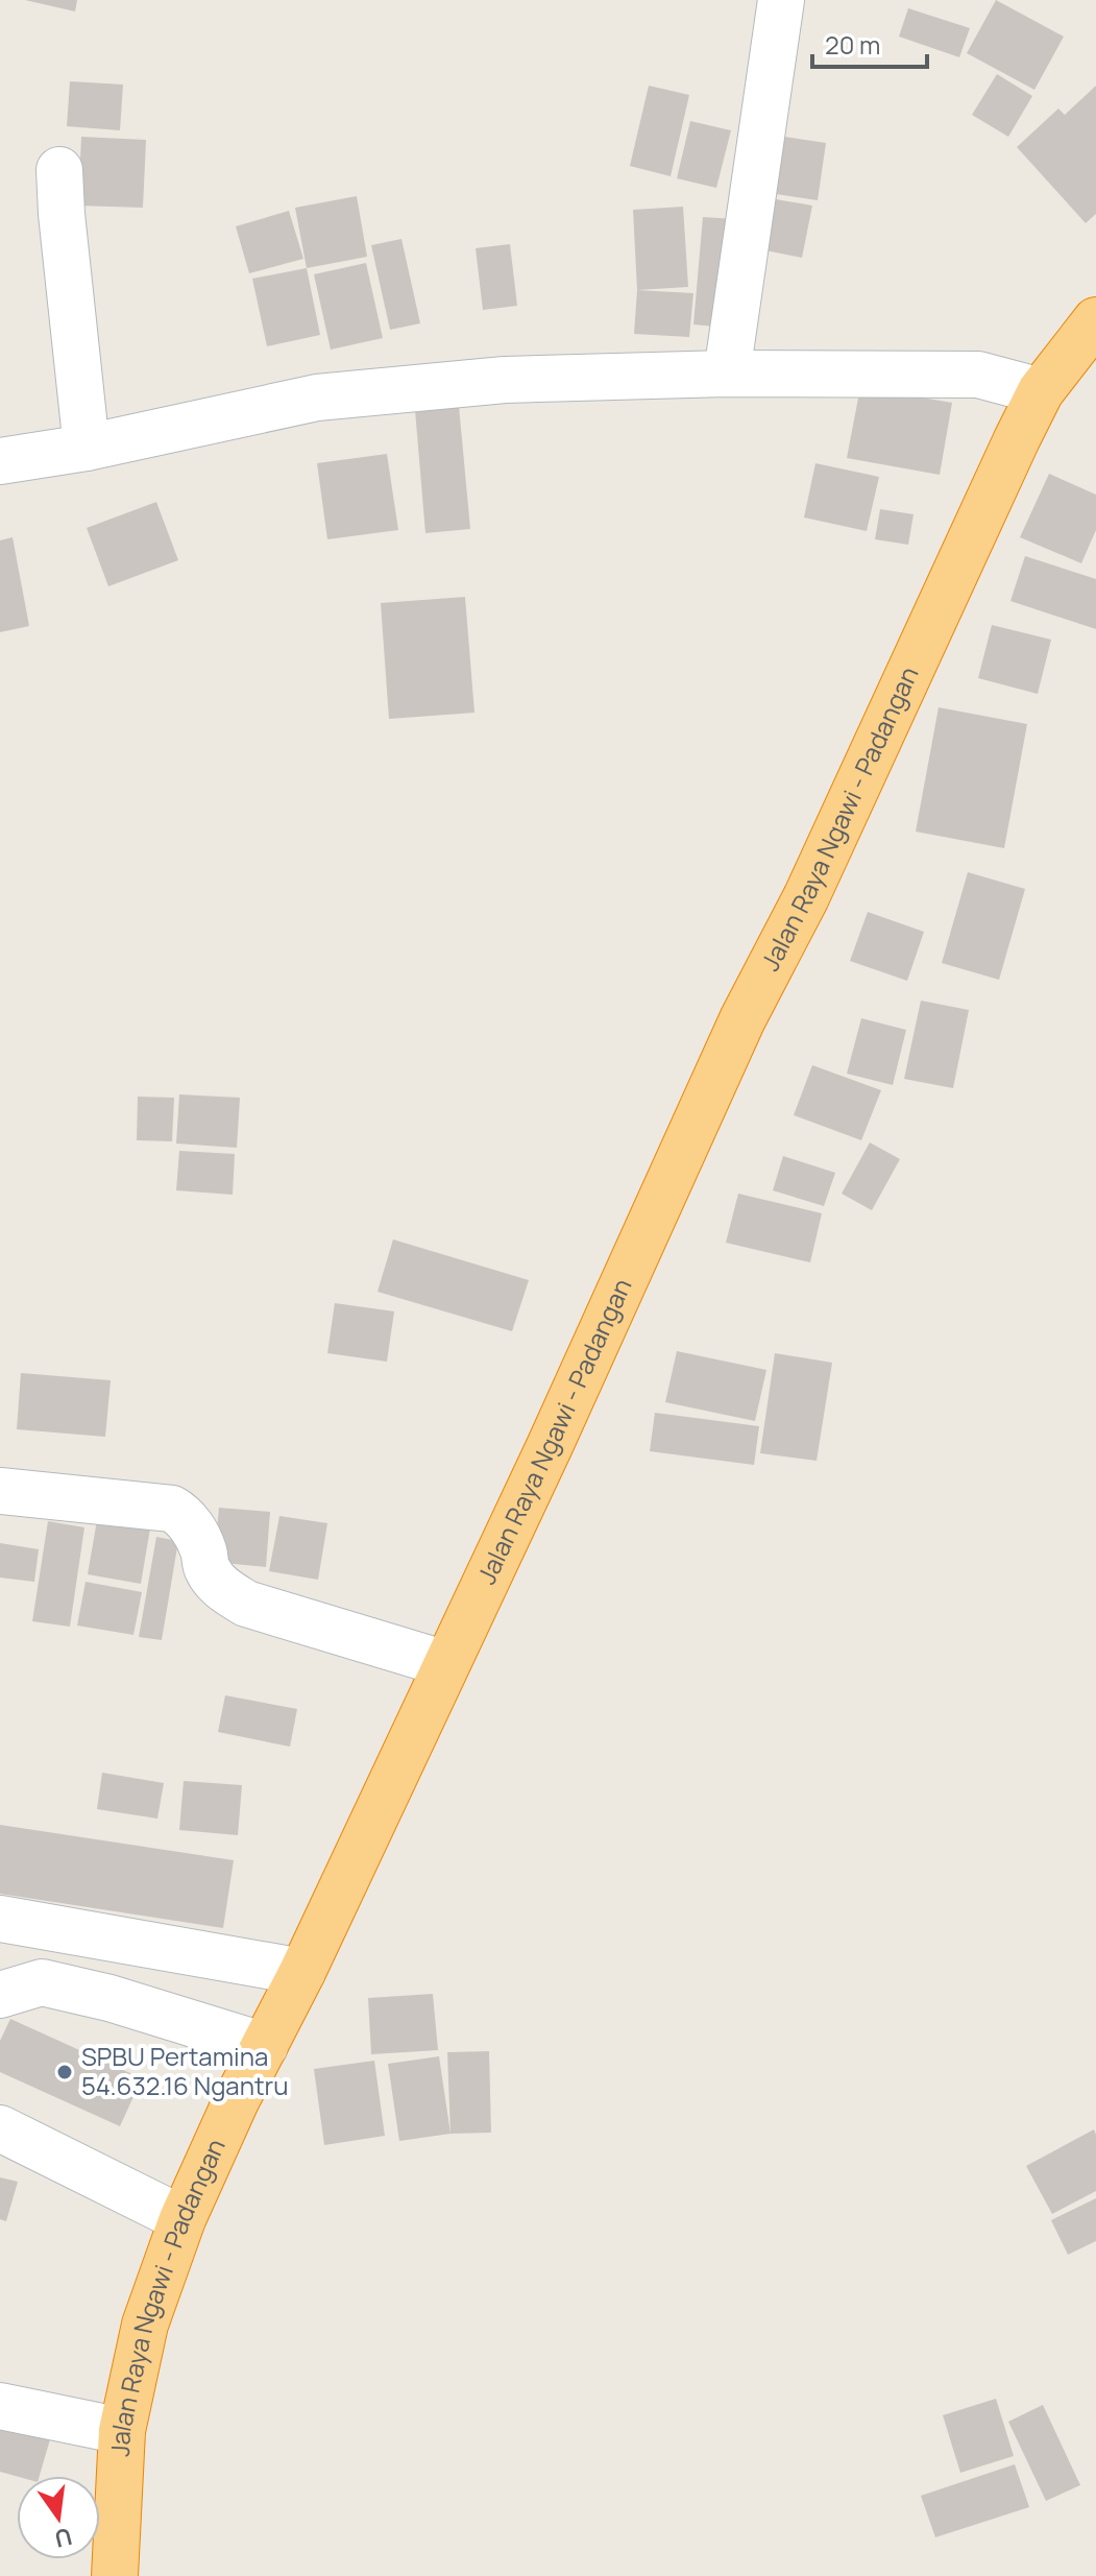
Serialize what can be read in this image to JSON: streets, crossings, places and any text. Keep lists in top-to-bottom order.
{
  "streets": {
    "highway": ["Jalan Raya Ngawi - Padangan"]
  },
  "places": ["SPBU Pertamina 54.632.16 Ngantru"],
  "scale_bar": "20 m",
  "north": "bottom"
}
